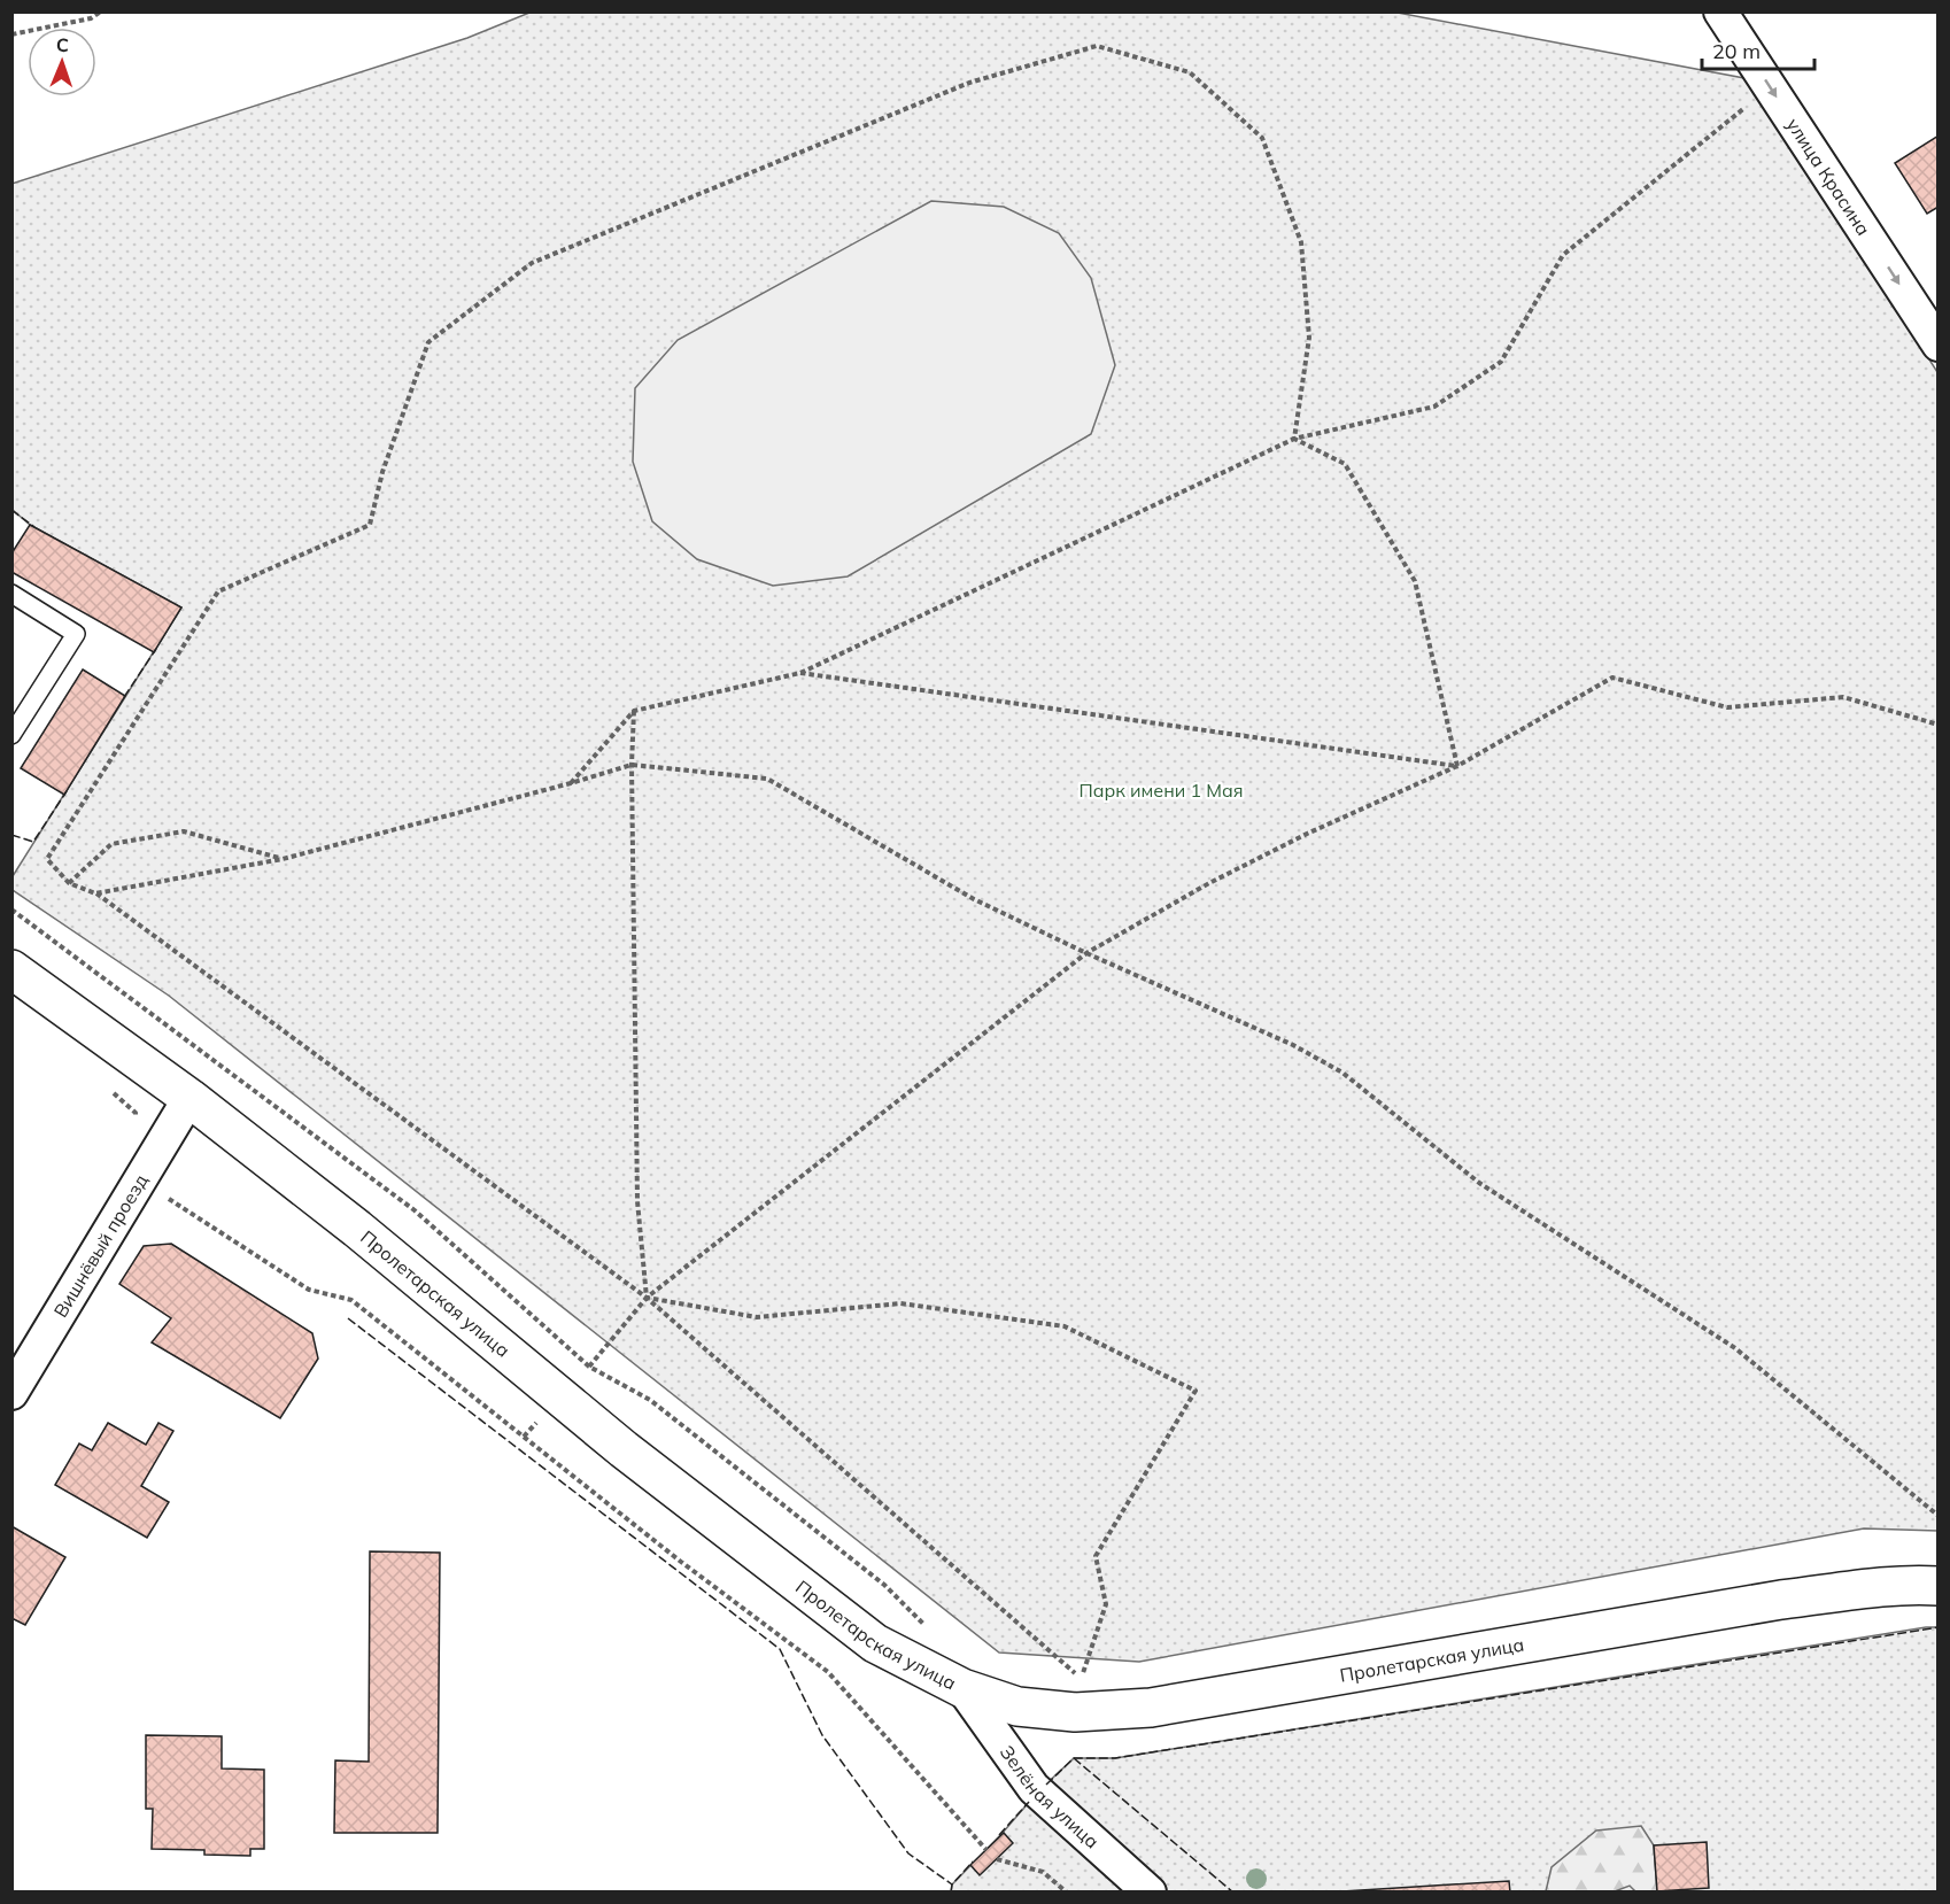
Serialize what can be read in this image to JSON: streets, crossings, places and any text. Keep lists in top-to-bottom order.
{
  "streets": {
    "street": [
      "улица Красина",
      "Вишнёвый проезд",
      "Пролетарская улица",
      "Зелёная улица"
    ]
  },
  "crossings": [
    ["Вишнёвый проезд", "Пролетарская улица"],
    ["Пролетарская улица", "Зелёная улица"]
  ],
  "one_way": ["улица Красина"],
  "parks": ["Парк имени 1 Мая"],
  "scale_bar": "20 m",
  "north": "top"
}
